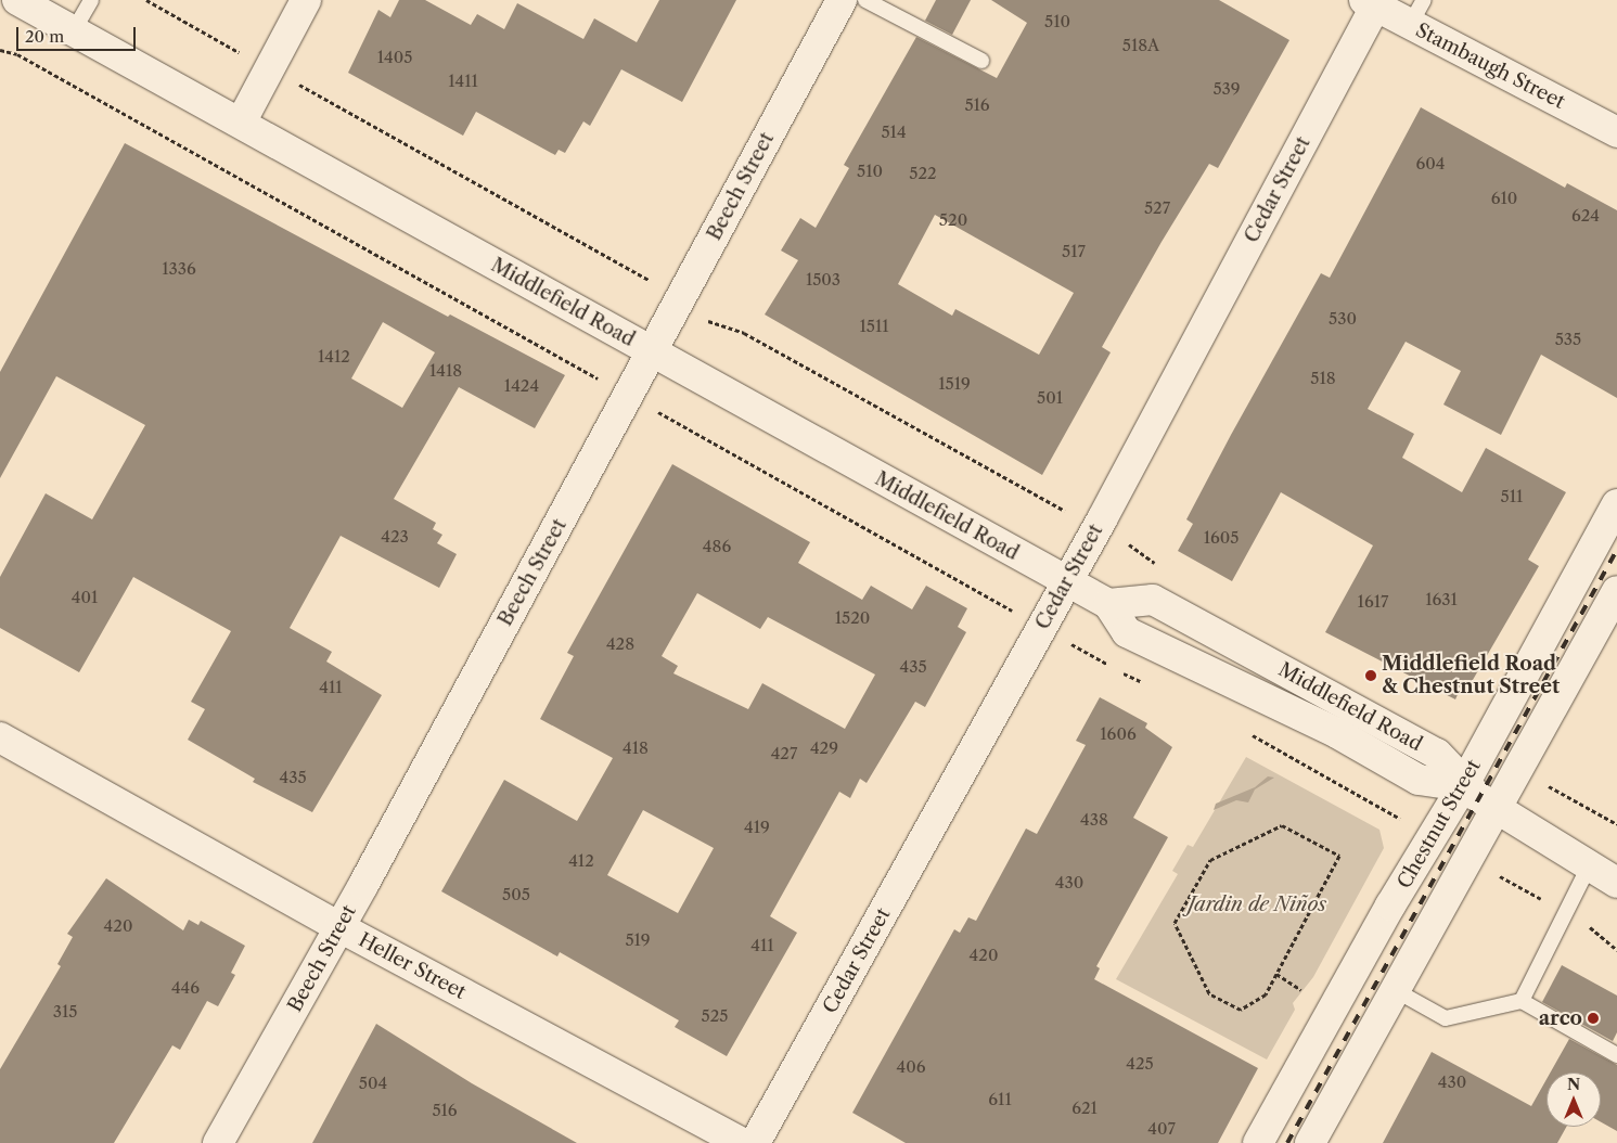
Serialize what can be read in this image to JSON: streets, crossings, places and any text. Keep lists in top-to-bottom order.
{
  "streets": {
    "street": [
      "Stambaugh Street",
      "Beech Street",
      "Cedar Street",
      "Middlefield Road",
      "Chestnut Street",
      "Heller Street"
    ]
  },
  "crossings": [
    ["Stambaugh Street", "Cedar Street"],
    ["Beech Street", "Middlefield Road"],
    ["Beech Street", "Heller Street"],
    ["Cedar Street", "Middlefield Road"],
    ["Middlefield Road", "Chestnut Street"]
  ],
  "parks": ["Jardin de Niños"],
  "places": ["Middlefield Road & Chestnut Street", "arco"],
  "house_numbers": [
    "510",
    "518A",
    "1405",
    "1411",
    "539",
    "516",
    "514",
    "604",
    "510",
    "522",
    "610",
    "527",
    "624",
    "520",
    "517",
    "1336",
    "1503",
    "530",
    "1511",
    "535",
    "1412",
    "1418",
    "518",
    "1519",
    "1424",
    "501",
    "511",
    "423",
    "1605",
    "486",
    "401",
    "1631",
    "1617",
    "1520",
    "428",
    "435",
    "411",
    "1606",
    "418",
    "429",
    "427",
    "435",
    "438",
    "419",
    "412",
    "430",
    "505",
    "420",
    "519",
    "411",
    "420",
    "446",
    "315",
    "525",
    "425",
    "406",
    "430",
    "504",
    "611",
    "621",
    "516",
    "407"
  ],
  "scale_bar": "20 m",
  "north": "top"
}
